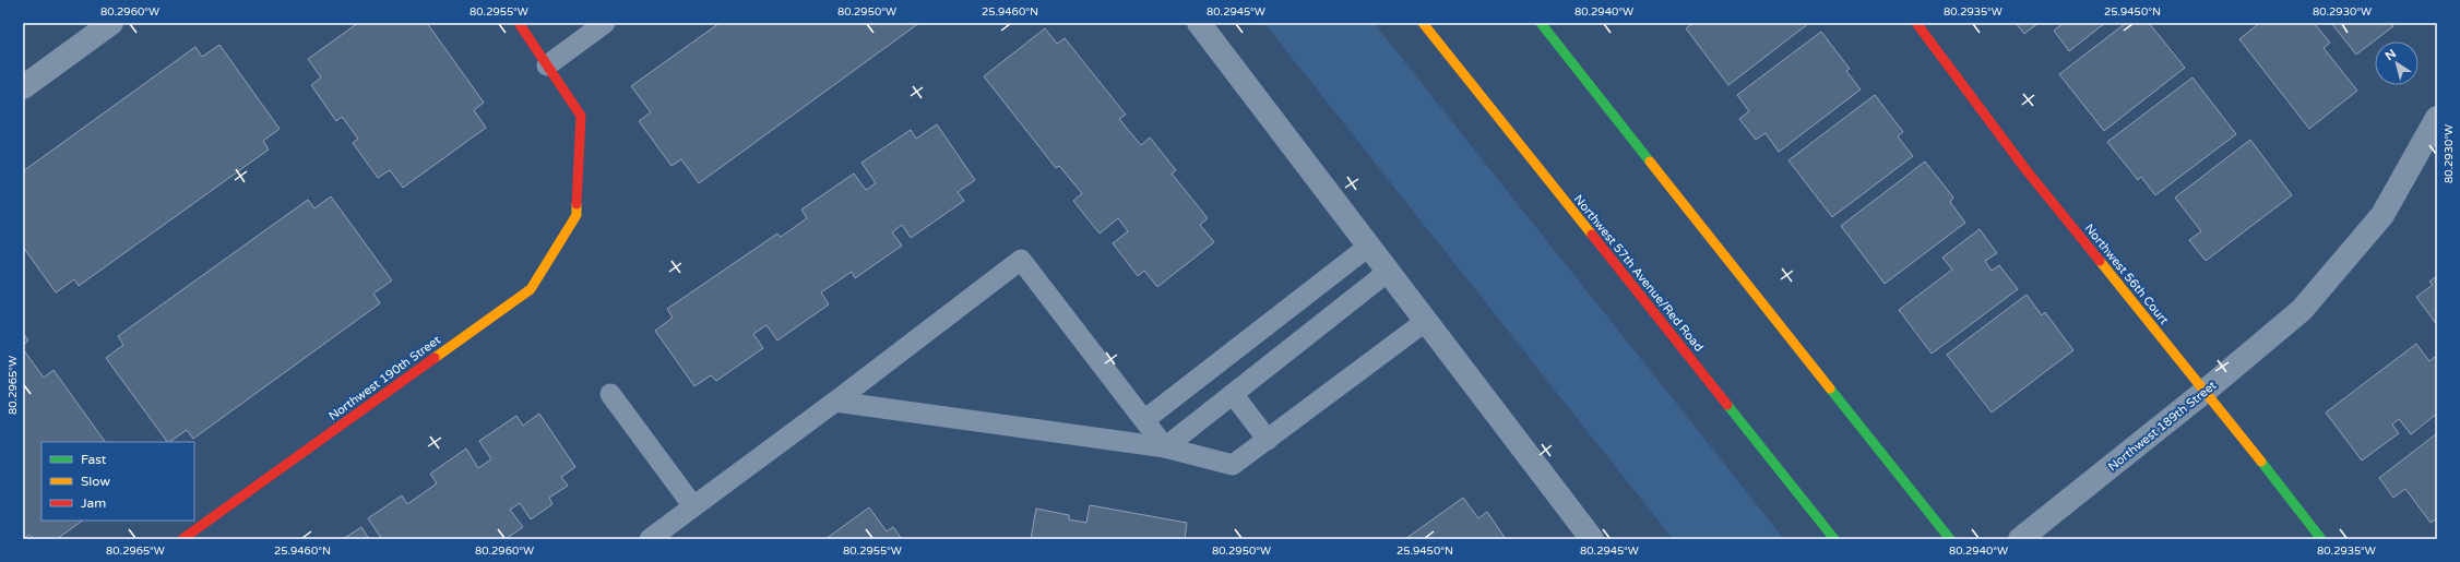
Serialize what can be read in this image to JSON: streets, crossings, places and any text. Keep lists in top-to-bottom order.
{
  "streets": {
    "street": [
      "Northwest 57th Avenue/Red Road",
      "Northwest 56th Court",
      "Northwest 190th Street",
      "Northwest 189th Street"
    ]
  },
  "crossings": [
    ["Northwest 56th Court", "Northwest 189th Street"]
  ],
  "legend": ["Fast", "Slow", "Jam"],
  "north": "top left",
  "coordinates": [
    "80.2960°W",
    "80.2955°W",
    "80.2950°W",
    "25.9460°N",
    "80.2945°W",
    "80.2940°W",
    "80.2935°W",
    "25.9450°N",
    "80.2930°W",
    "80.2965°W"
  ]
}
